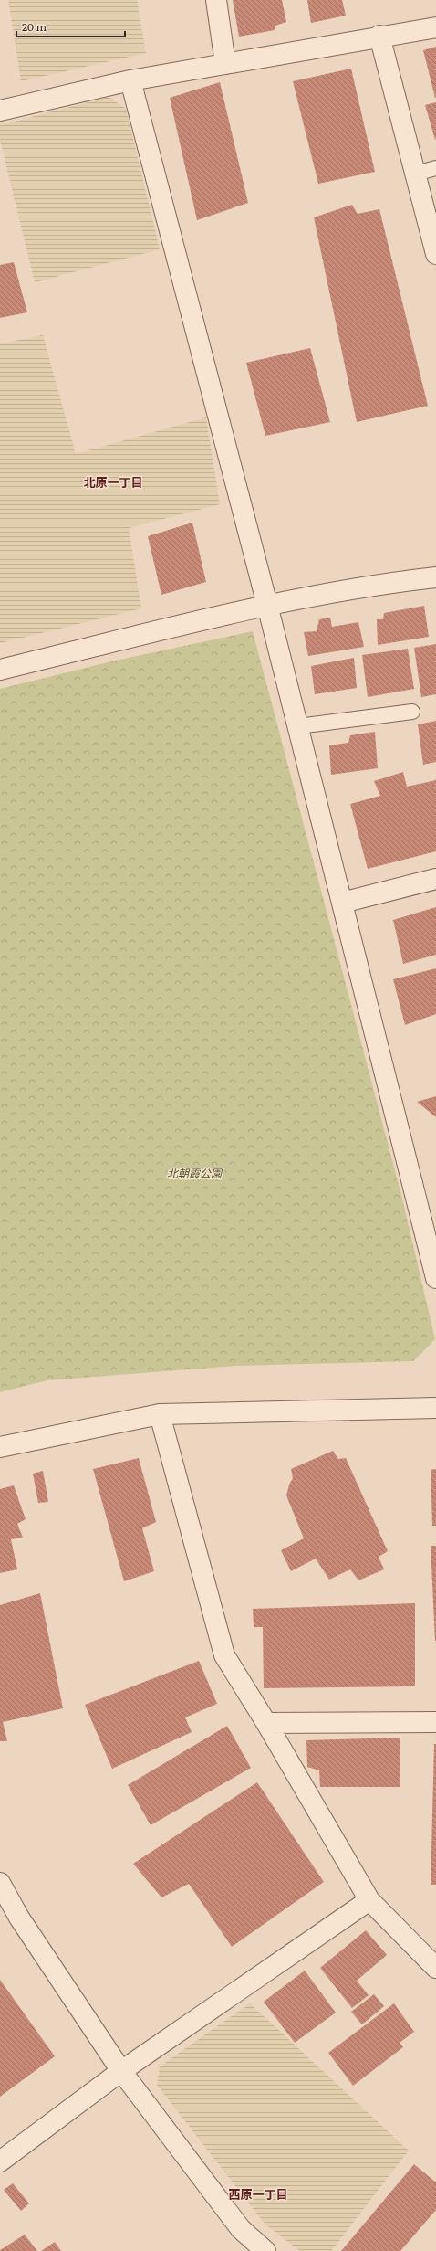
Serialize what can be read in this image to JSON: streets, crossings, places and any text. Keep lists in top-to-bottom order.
{
  "districts": ["北原一丁目", "西原一丁目"],
  "parks": ["北朝霞公園"],
  "scale_bar": "20 m"
}
